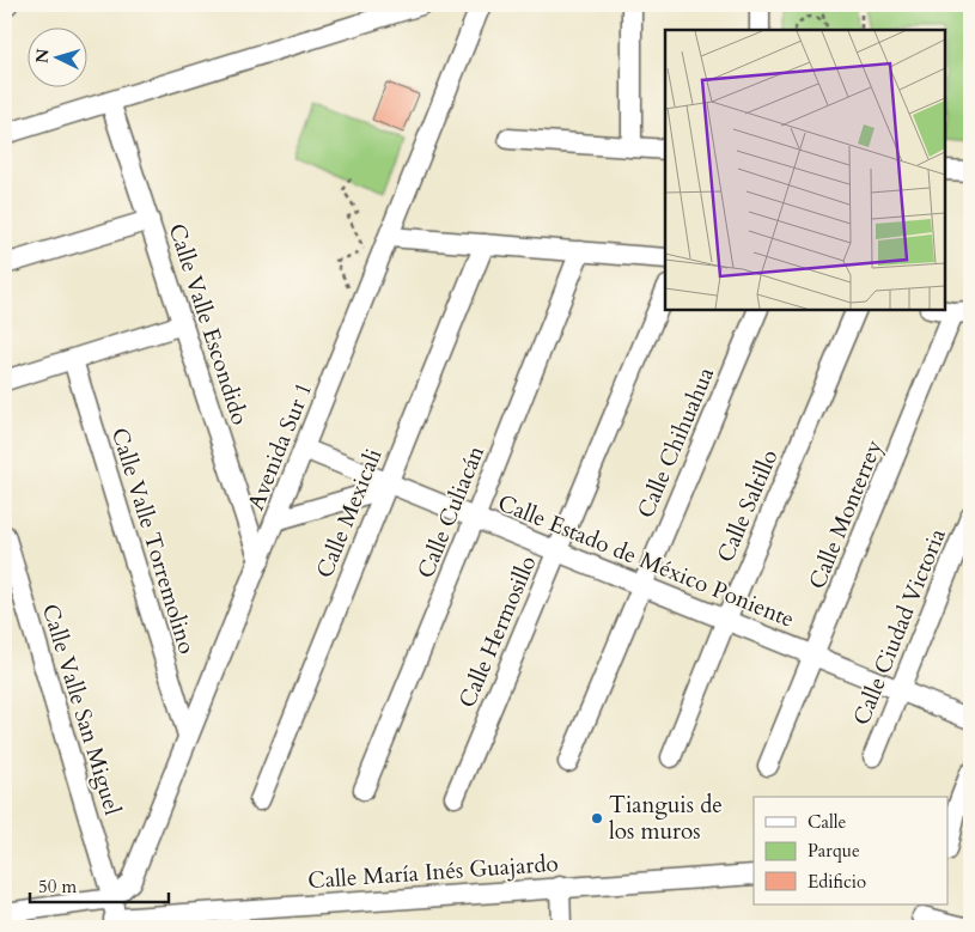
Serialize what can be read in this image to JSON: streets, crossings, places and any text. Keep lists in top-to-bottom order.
{
  "streets": {
    "street": [
      "Calle Valle Escondido",
      "Calle Chihuahua",
      "Avenida Sur 1",
      "Calle Saltillo",
      "Calle Culiacán",
      "Calle Mexicali",
      "Calle Monterrey",
      "Calle Valle Torremolino",
      "Calle Estado de México Poniente",
      "Calle Ciudad Victoria",
      "Calle Hermosillo",
      "Calle Valle San Miguel",
      "Calle María Inés Guajardo"
    ]
  },
  "crossings": [
    ["Calle Valle Escondido", "Avenida Sur 1"],
    ["Calle Chihuahua", "Calle Estado de México Poniente"],
    ["Avenida Sur 1", "Calle Valle Torremolino"],
    ["Avenida Sur 1", "Calle Estado de México Poniente"],
    ["Avenida Sur 1", "Calle Valle San Miguel"],
    ["Calle Saltillo", "Calle Estado de México Poniente"],
    ["Calle Culiacán", "Calle Estado de México Poniente"],
    ["Calle Mexicali", "Calle Estado de México Poniente"],
    ["Calle Monterrey", "Calle Estado de México Poniente"],
    ["Calle Estado de México Poniente", "Calle Ciudad Victoria"],
    ["Calle Estado de México Poniente", "Calle Hermosillo"],
    ["Calle Valle San Miguel", "Calle María Inés Guajardo"]
  ],
  "places": ["Tianguis de los muros"],
  "legend": ["Calle", "Parque", "Edificio"],
  "scale_bar": "50 m",
  "north": "left"
}
